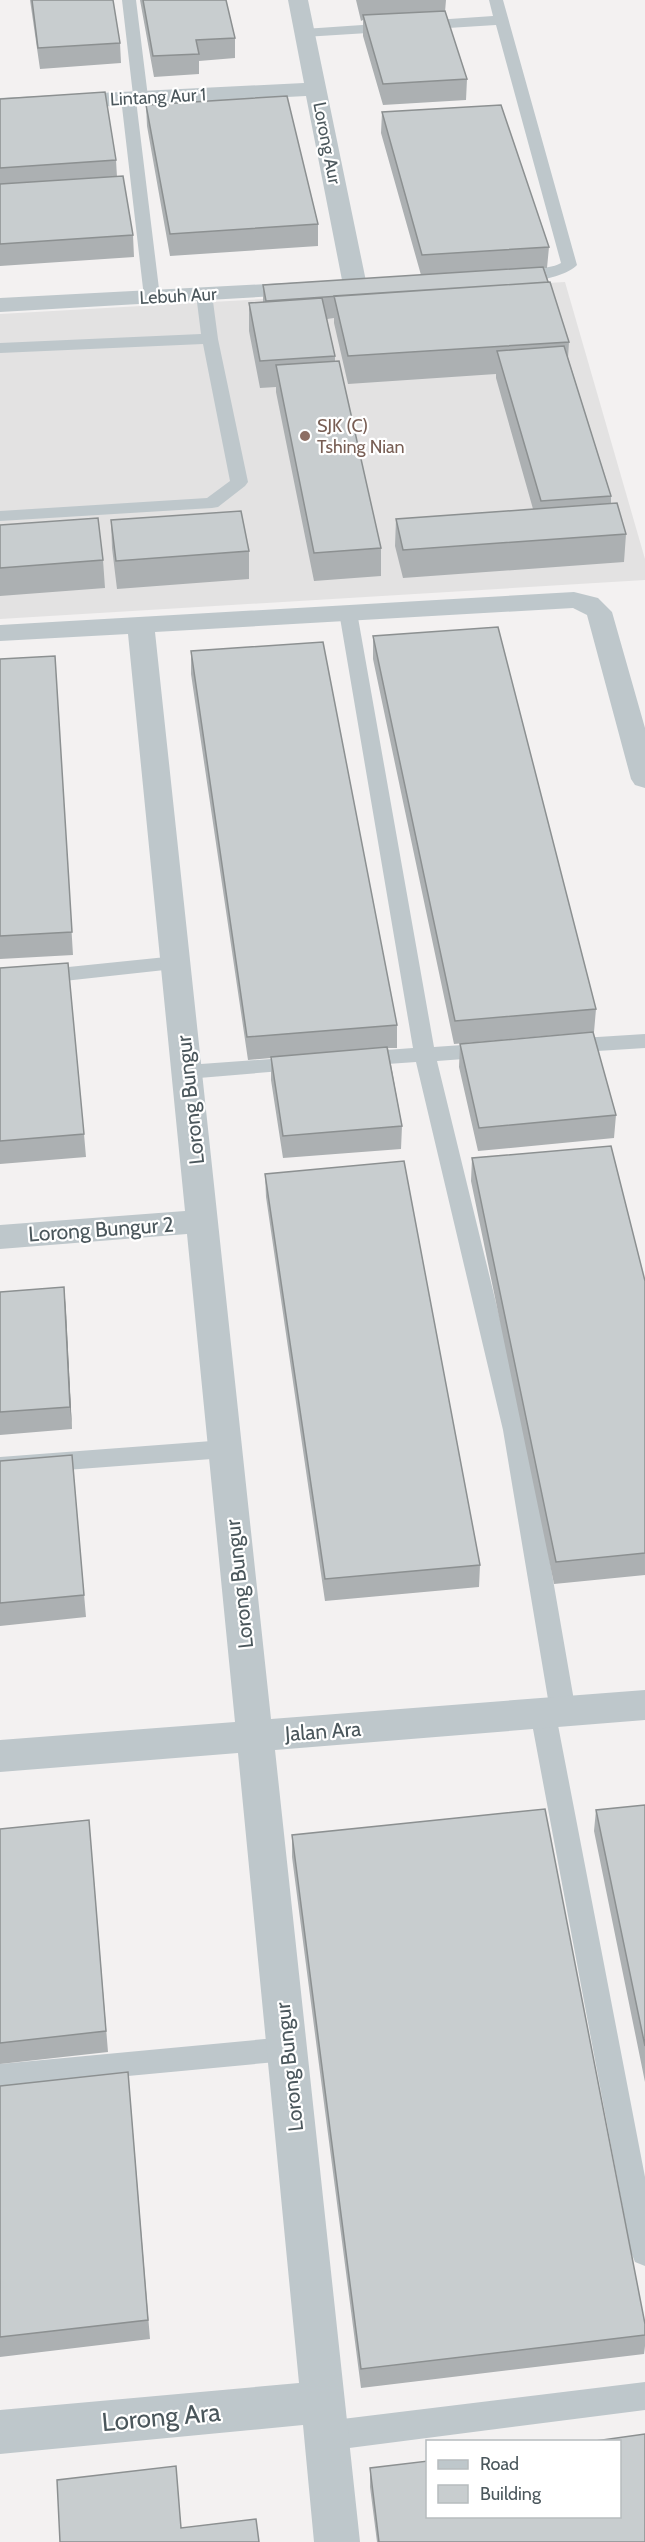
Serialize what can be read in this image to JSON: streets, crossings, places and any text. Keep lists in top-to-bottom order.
{
  "streets": {
    "street": [
      "Lintang Aur 1",
      "Lorong Aur",
      "Lebuh Aur",
      "Lorong Bungur",
      "Lorong Bungur 2",
      "Jalan Ara",
      "Lorong Ara"
    ]
  },
  "crossings": [
    ["Lintang Aur 1", "Lorong Aur"],
    ["Lorong Aur", "Lebuh Aur"],
    ["Lorong Bungur", "Lorong Bungur 2"],
    ["Lorong Bungur", "Jalan Ara"],
    ["Lorong Bungur", "Lorong Ara"]
  ],
  "places": ["SJK (C) Tshing Nian"],
  "legend": ["Road", "Building"]
}
